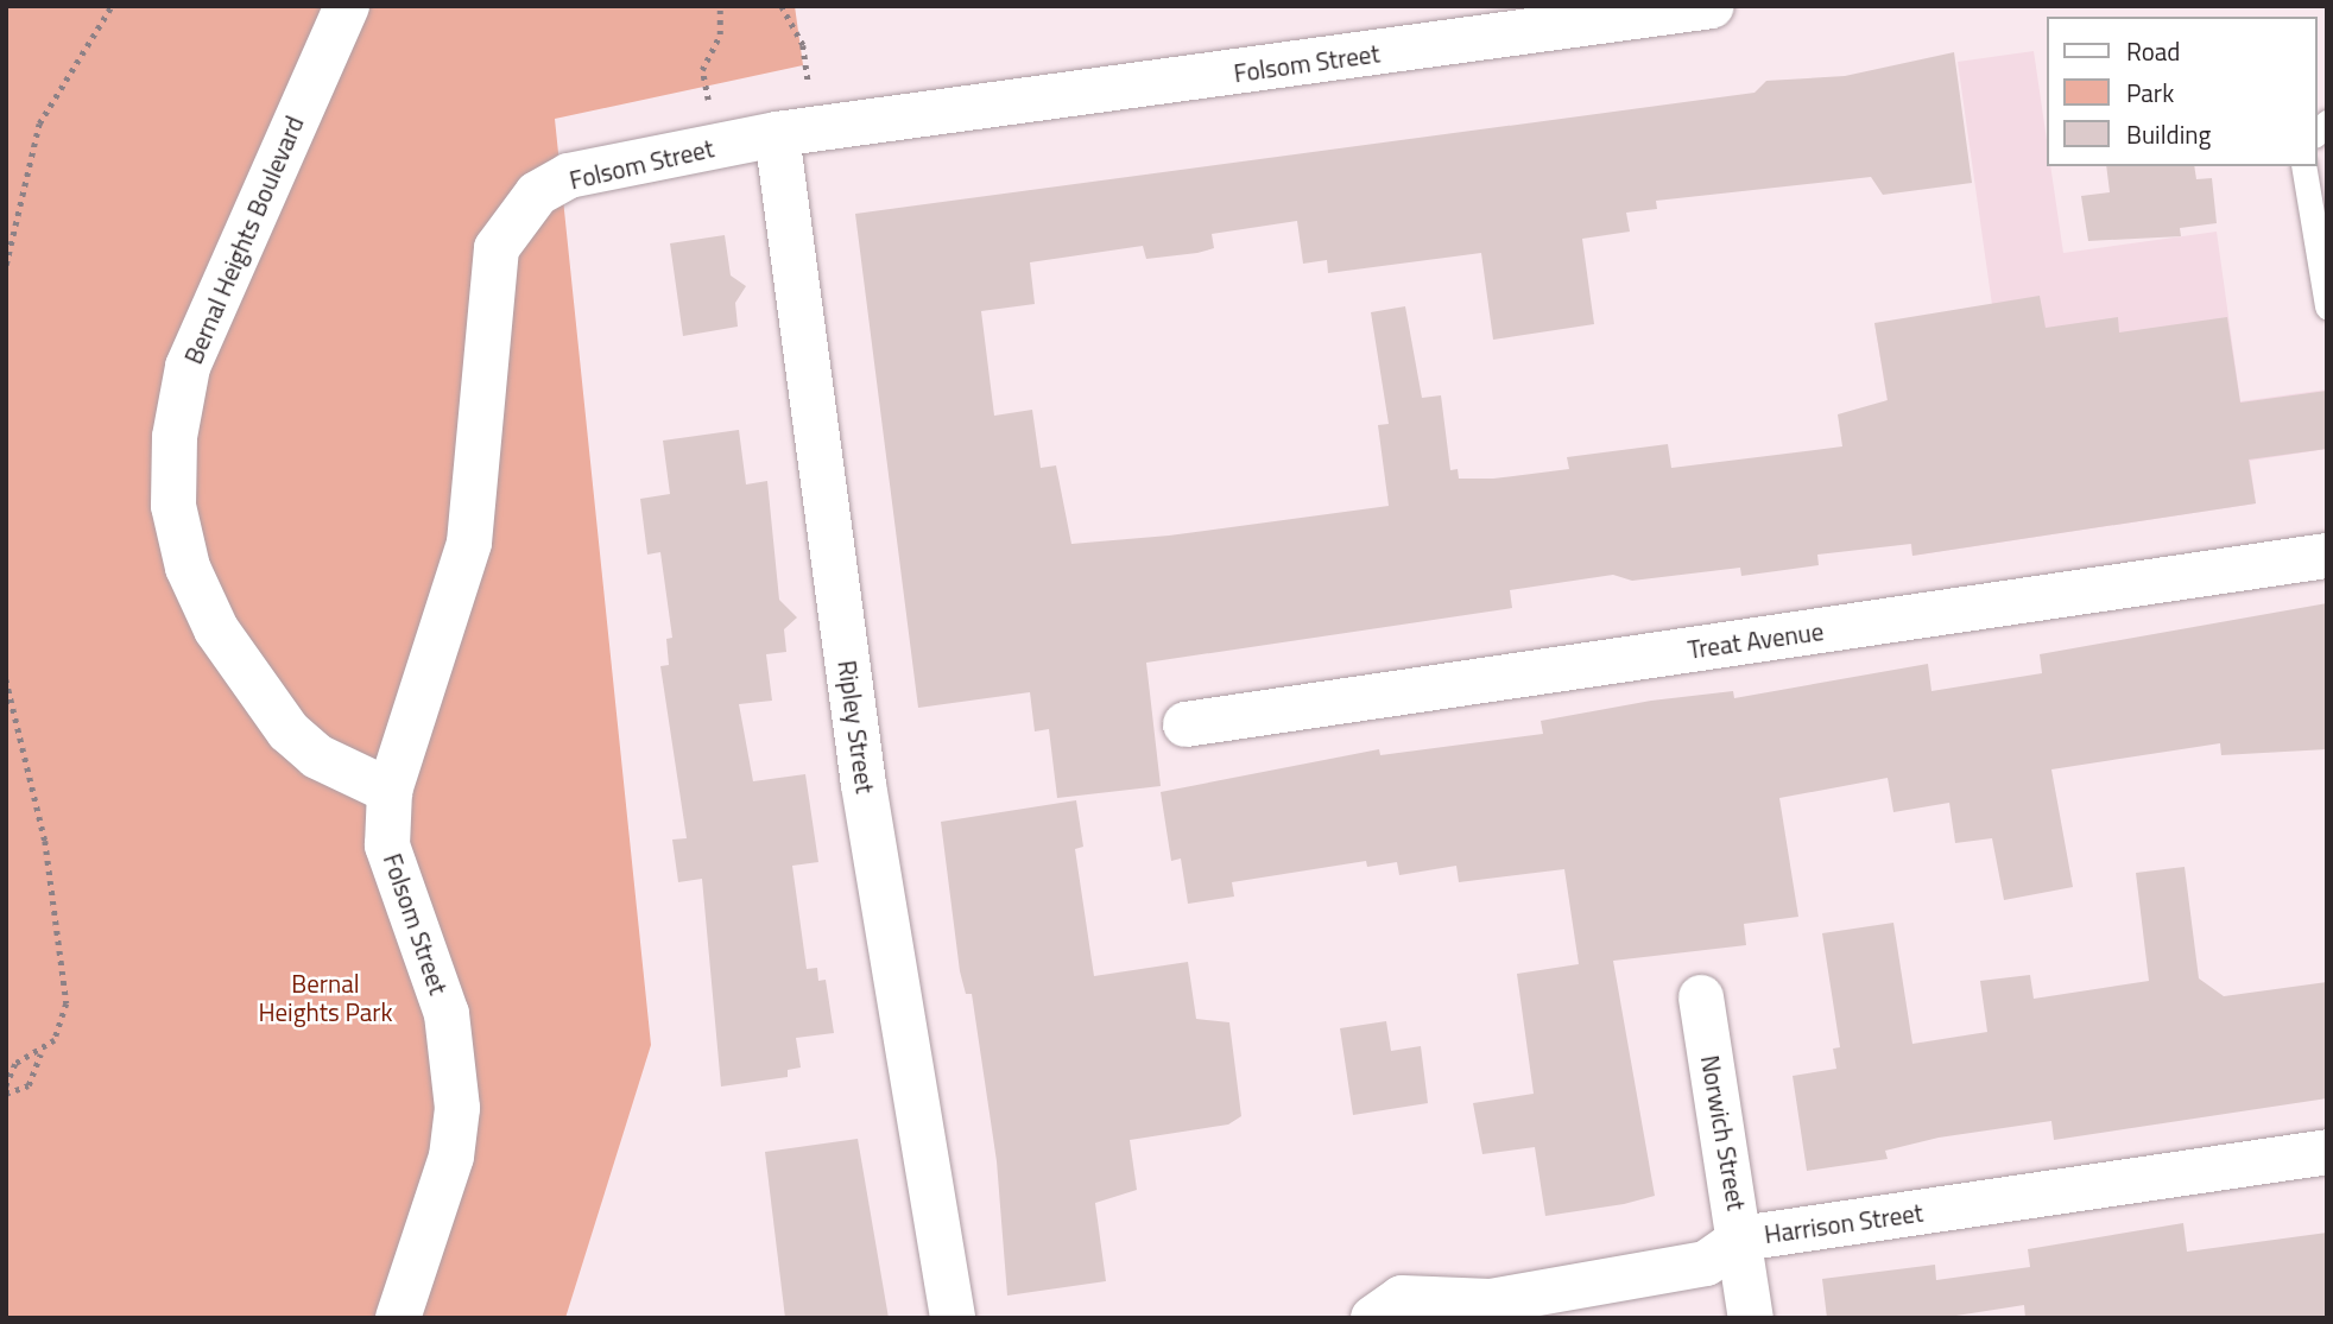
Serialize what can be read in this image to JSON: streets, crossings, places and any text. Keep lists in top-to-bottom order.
{
  "streets": {
    "street": [
      "Folsom Street",
      "Bernal Heights Boulevard",
      "Treat Avenue",
      "Ripley Street",
      "Norwich Street",
      "Harrison Street"
    ]
  },
  "crossings": [
    ["Folsom Street", "Bernal Heights Boulevard"],
    ["Folsom Street", "Ripley Street"],
    ["Norwich Street", "Harrison Street"]
  ],
  "parks": ["Bernal Heights Park"],
  "legend": ["Road", "Park", "Building"]
}
